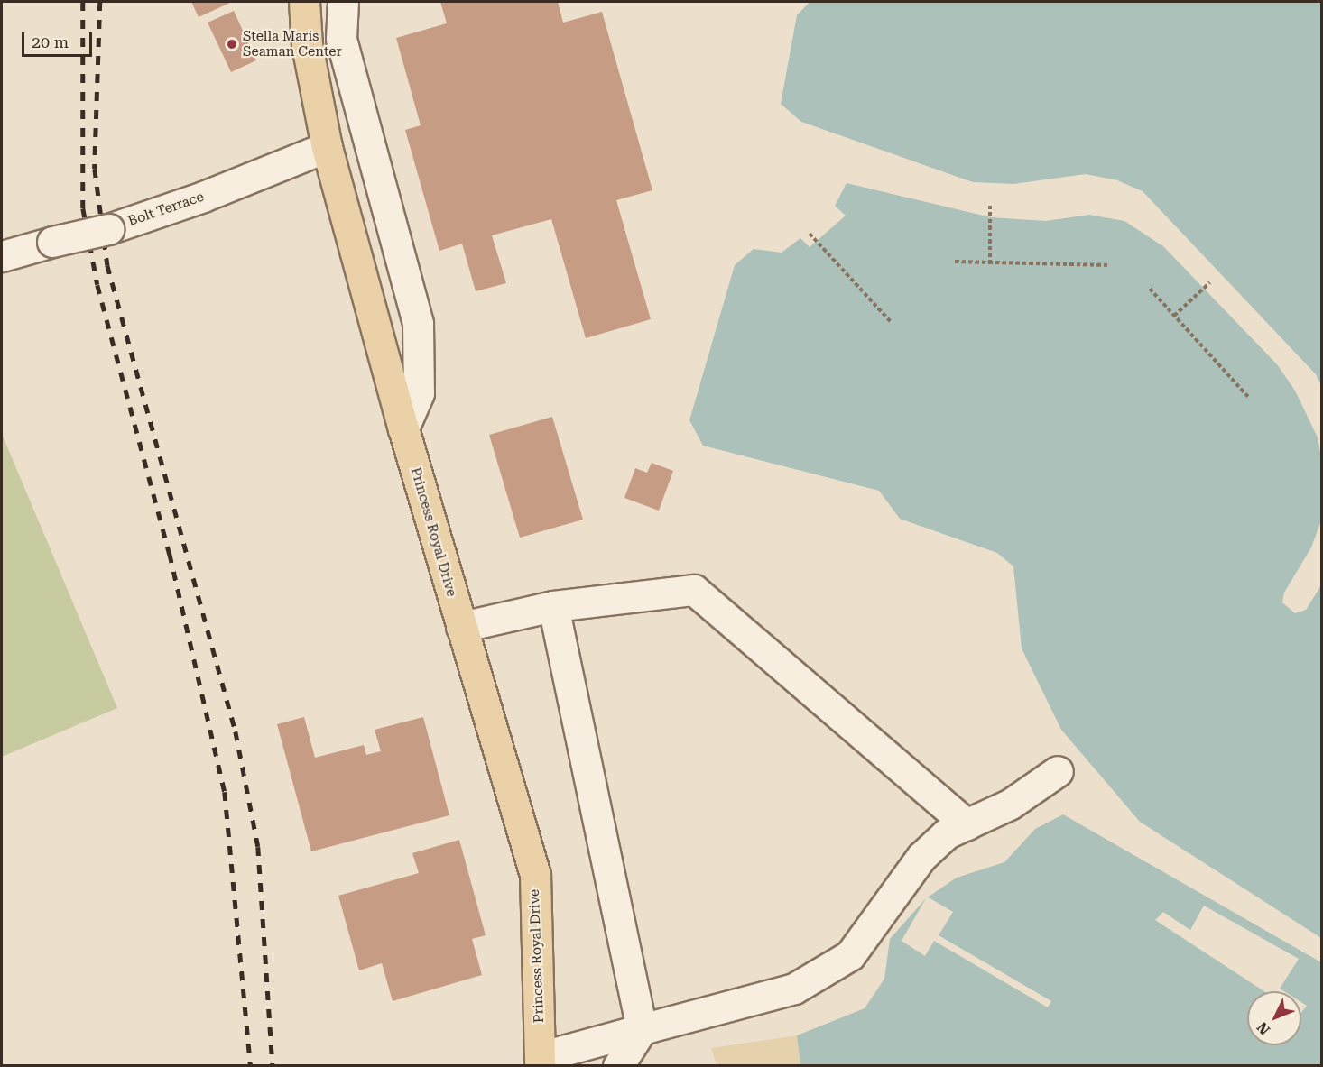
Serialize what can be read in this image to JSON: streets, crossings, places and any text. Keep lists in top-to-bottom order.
{
  "streets": {
    "main road": ["Princess Royal Drive"],
    "street": ["Bolt Terrace"]
  },
  "crossings": [
    ["Bolt Terrace", "Princess Royal Drive"]
  ],
  "places": ["Stella Maris Seaman Center"],
  "scale_bar": "20 m",
  "north": "bottom left"
}
